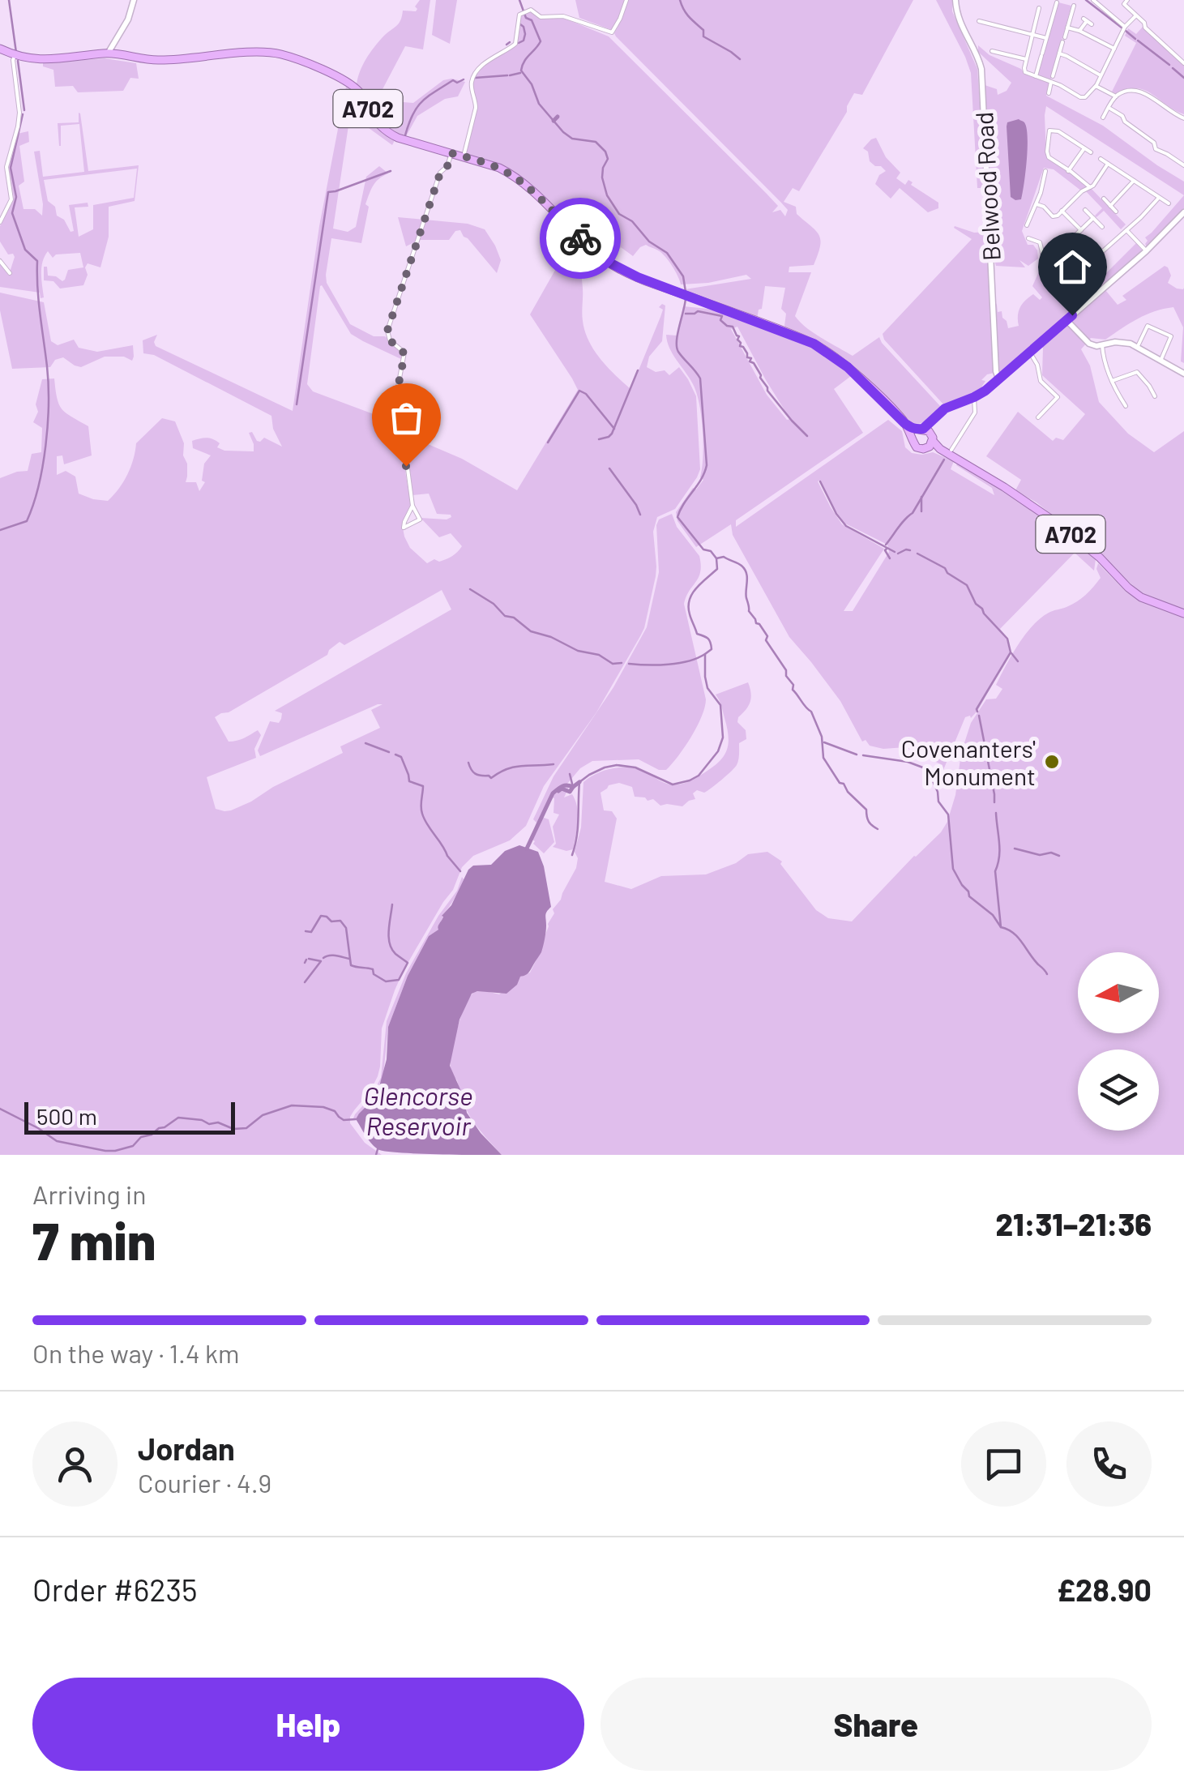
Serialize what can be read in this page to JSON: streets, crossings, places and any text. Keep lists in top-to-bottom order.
{
  "streets": {
    "highway": ["A702"],
    "street": ["Belwood Road"]
  },
  "water": ["Glencorse Reservoir"],
  "places": ["Covenanters' Monument"],
  "scale_bar": "500 m",
  "north": "left",
  "page": {
    "scale": "500 m",
    "heading": ["7 min", "Arriving in", "21:31–21:36"],
    "panel": [
      "Jordan",
      "Courier · 4.9",
      "Order #6235",
      "£28.90"
    ],
    "bar": "On the way · 1.4 km",
    "buttons": ["Help", "Share"]
  }
}
